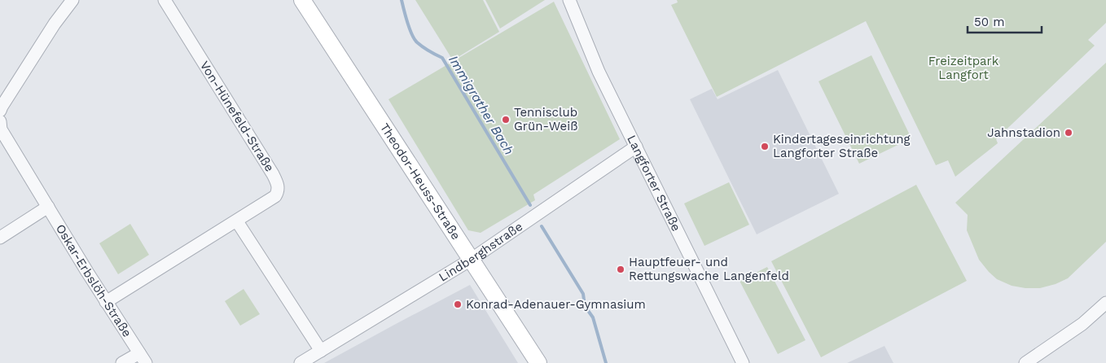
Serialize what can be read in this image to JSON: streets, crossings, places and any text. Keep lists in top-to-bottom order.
{
  "streets": {
    "main road": ["Theodor-Heuss-Straße"],
    "street": [
      "Von-Hünefeld-Straße",
      "Langforter Straße",
      "Lindberghstraße",
      "Oskar-Erbslöh-Straße"
    ]
  },
  "crossings": [
    ["Von-Hünefeld-Straße", "Oskar-Erbslöh-Straße"],
    ["Theodor-Heuss-Straße", "Lindberghstraße"],
    ["Langforter Straße", "Lindberghstraße"]
  ],
  "water": ["Immigrather Bach"],
  "parks": ["Freizeitpark Langfort"],
  "places": [
    "Tennisclub Grün-Weiß",
    "Jahnstadion",
    "Kindertageseinrichtung Langforter Straße",
    "Hauptfeuer- und Rettungswache Langenfeld",
    "Konrad-Adenauer-Gymnasium"
  ],
  "scale_bar": "50 m"
}
